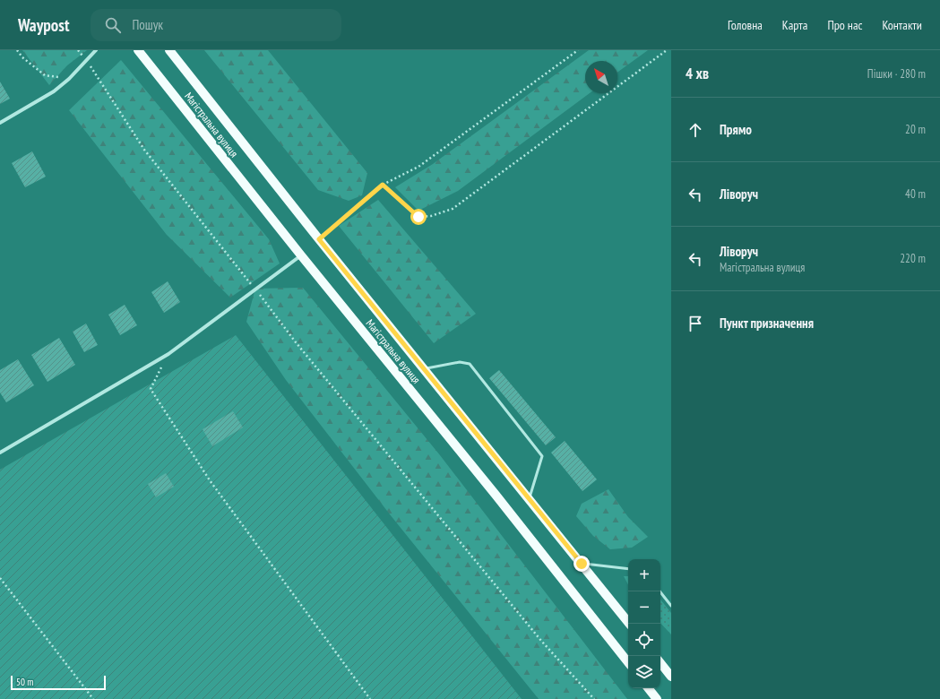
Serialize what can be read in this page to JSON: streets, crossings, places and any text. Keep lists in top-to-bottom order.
{
  "streets": {
    "main road": ["Магістральна вулиця"]
  },
  "scale_bar": "50 m",
  "north": "top left",
  "page": {
    "header": "Waypost",
    "search": "Пошук",
    "nav": [
      "Головна",
      "Карта",
      "Про нас",
      "Контакти"
    ],
    "heading": ["4 хв", "Пішки · 280 m"],
    "list": [
      ["Прямо", "20 m"],
      ["Ліворуч", "40 m"],
      ["Ліворуч", "Магістральна вулиця", "220 m"],
      "Пункт призначення"
    ],
    "map_buttons": ["+", "−"],
    "scale": "50 m"
  }
}
